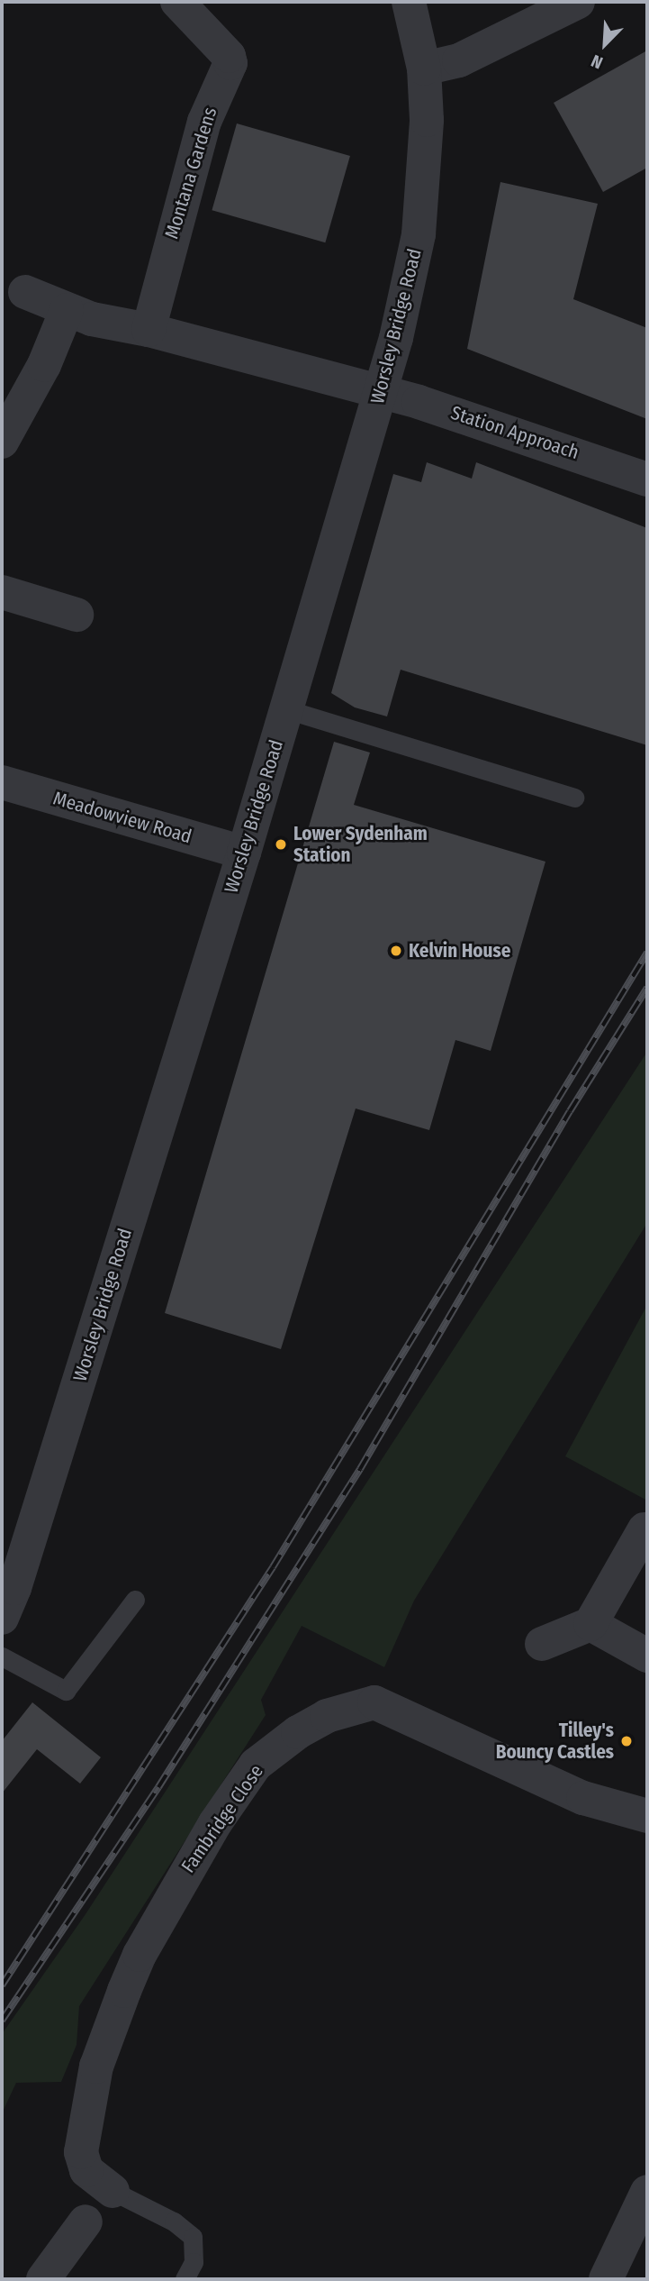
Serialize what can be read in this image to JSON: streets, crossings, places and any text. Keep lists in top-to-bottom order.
{
  "streets": {
    "street": [
      "Montana Gardens",
      "Worsley Bridge Road",
      "Station Approach",
      "Meadowview Road",
      "Fambridge Close"
    ]
  },
  "crossings": [
    ["Worsley Bridge Road", "Station Approach"],
    ["Worsley Bridge Road", "Meadowview Road"]
  ],
  "places": ["Lower Sydenham Station", "Kelvin House", "Tilley's Bouncy Castles"],
  "north": "bottom left"
}
